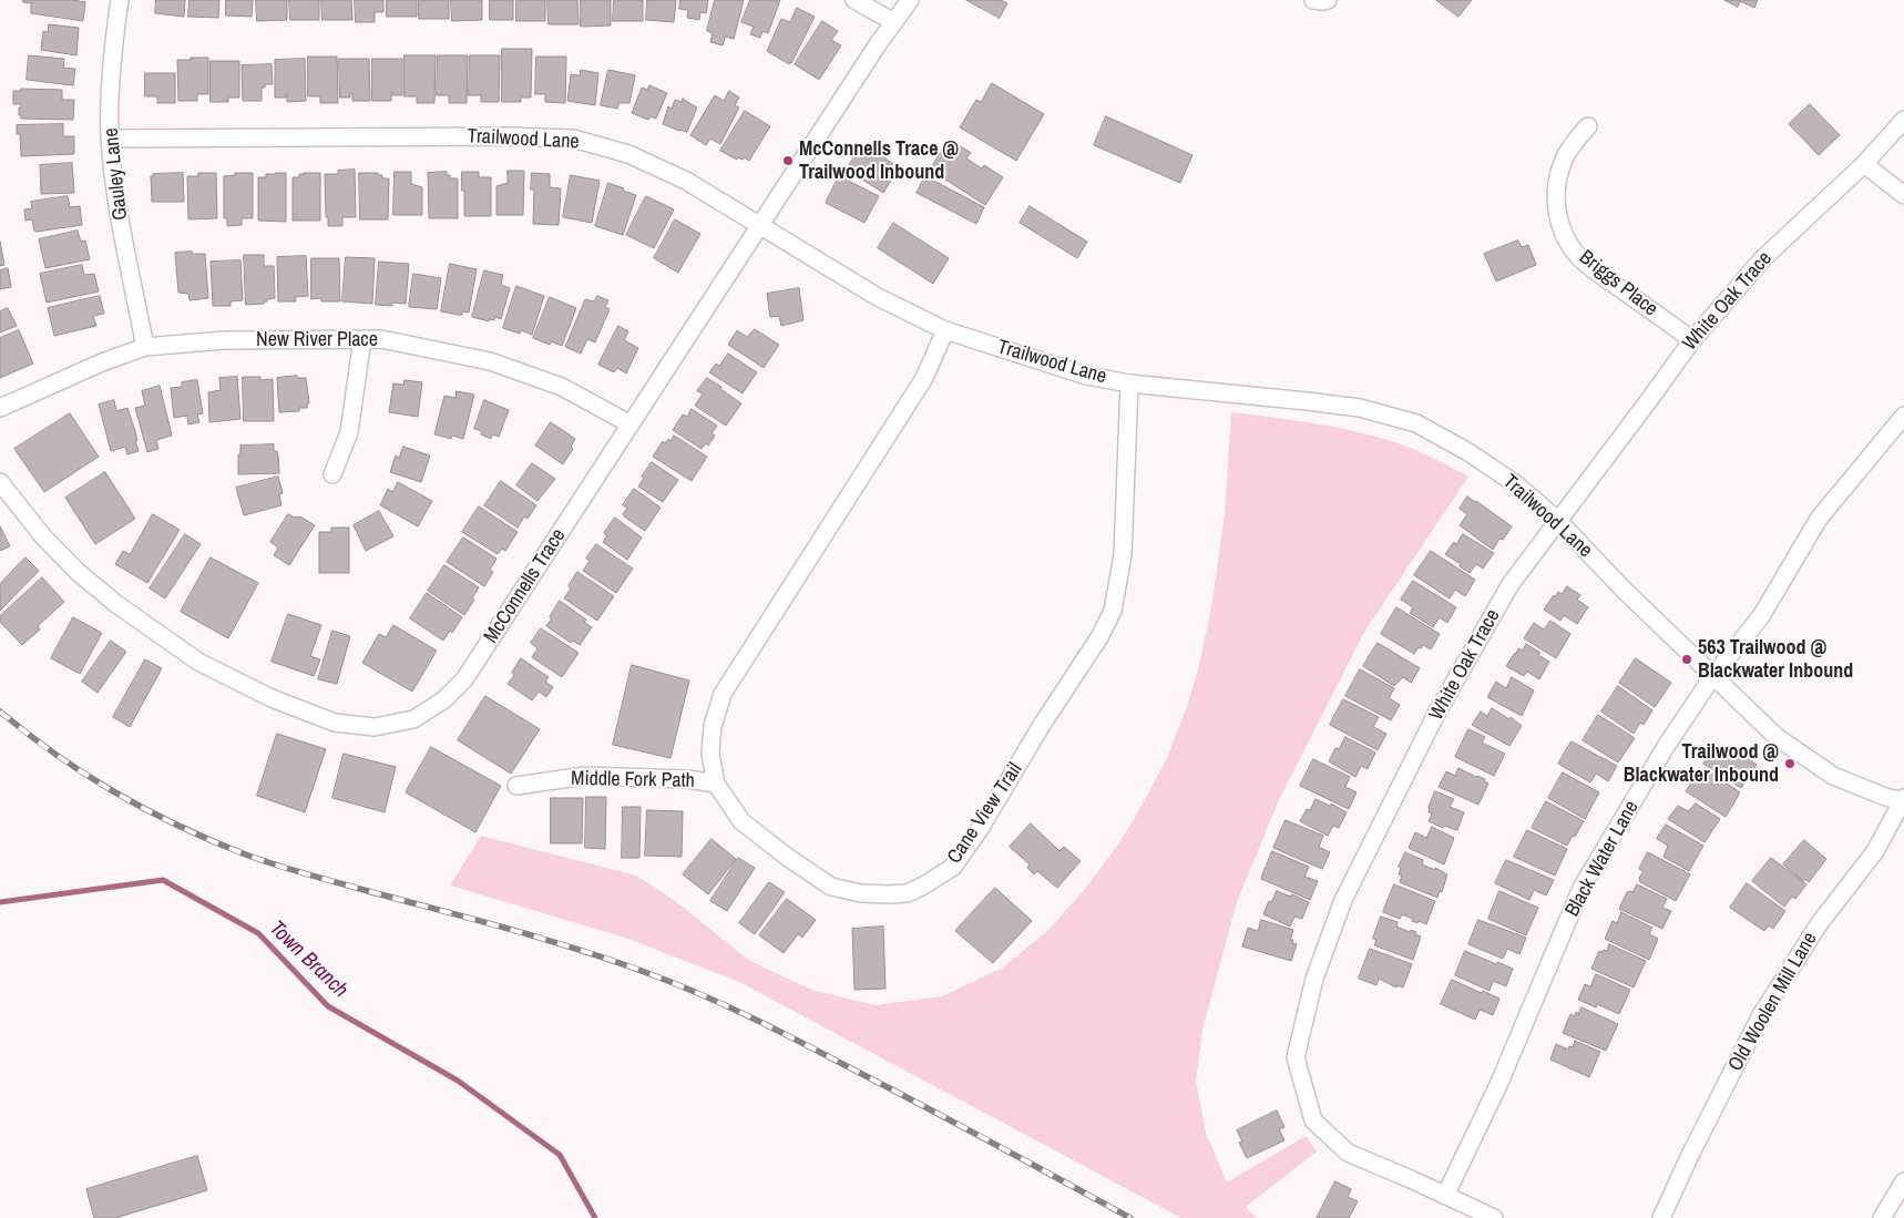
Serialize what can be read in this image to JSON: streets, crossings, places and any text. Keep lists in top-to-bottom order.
{
  "streets": {
    "street": [
      "Trailwood Lane",
      "Gauley Lane",
      "Briggs Place",
      "White Oak Trace",
      "New River Place",
      "McConnells Trace",
      "Middle Fork Path",
      "Cane View Trail",
      "Black Water Lane",
      "Old Woolen Mill Lane"
    ]
  },
  "crossings": [
    ["Trailwood Lane", "Gauley Lane"],
    ["Trailwood Lane", "White Oak Trace"],
    ["Trailwood Lane", "McConnells Trace"],
    ["Trailwood Lane", "Cane View Trail"],
    ["Trailwood Lane", "Black Water Lane"],
    ["Trailwood Lane", "Old Woolen Mill Lane"],
    ["Gauley Lane", "New River Place"],
    ["Briggs Place", "White Oak Trace"],
    ["White Oak Trace", "Black Water Lane"],
    ["New River Place", "McConnells Trace"],
    ["Middle Fork Path", "Cane View Trail"]
  ],
  "water": ["Town Branch"],
  "places": ["McConnells Trace @ Trailwood Inbound", "563 Trailwood @ Blackwater Inbound", "Trailwood @ Blackwater Inbound"]
}
